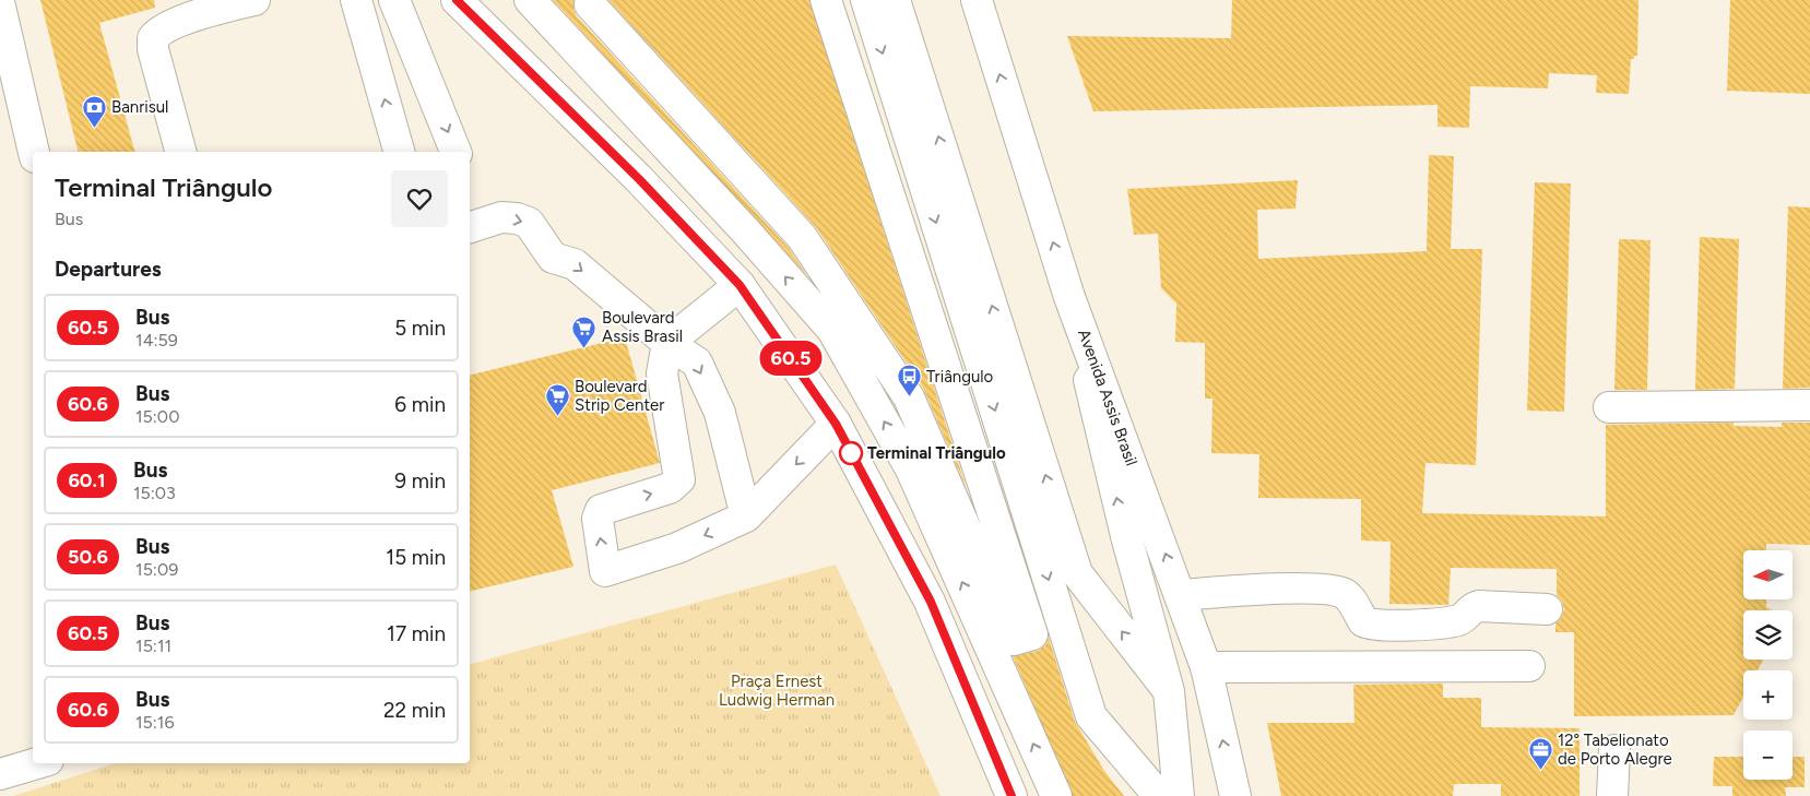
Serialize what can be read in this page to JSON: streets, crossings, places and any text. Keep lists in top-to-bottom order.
{
  "streets": {
    "main road": ["Avenida Assis Brasil"]
  },
  "parks": ["Praça Ernest Ludwig Herman"],
  "places": {
    "bank": ["Banrisul"],
    "supermarket": ["Boulevard Assis Brasil", "Boulevard Strip Center"],
    "bus stop": ["Triângulo"],
    "other": ["Terminal Triângulo"],
    "office": ["12° Tabelionato de Porto Alegre"]
  },
  "lines": ["bus line 60.5"],
  "north": "left",
  "page": {
    "on_map": "60.5",
    "heading": [
      ["Terminal Triângulo", "Bus"],
      "Departures"
    ],
    "list": [
      {
        "mark": "60.5",
        "name": "Bus",
        "note": "14:59",
        "value": "5 min"
      },
      {
        "mark": "60.6",
        "name": "Bus",
        "note": "15:00",
        "value": "6 min"
      },
      {
        "mark": "60.1",
        "name": "Bus",
        "note": "15:03",
        "value": "9 min"
      },
      {
        "mark": "50.6",
        "name": "Bus",
        "note": "15:09",
        "value": "15 min"
      },
      {
        "mark": "60.5",
        "name": "Bus",
        "note": "15:11",
        "value": "17 min"
      },
      {
        "mark": "60.6",
        "name": "Bus",
        "note": "15:16",
        "value": "22 min"
      }
    ],
    "map_buttons": ["+", "−"]
  }
}
